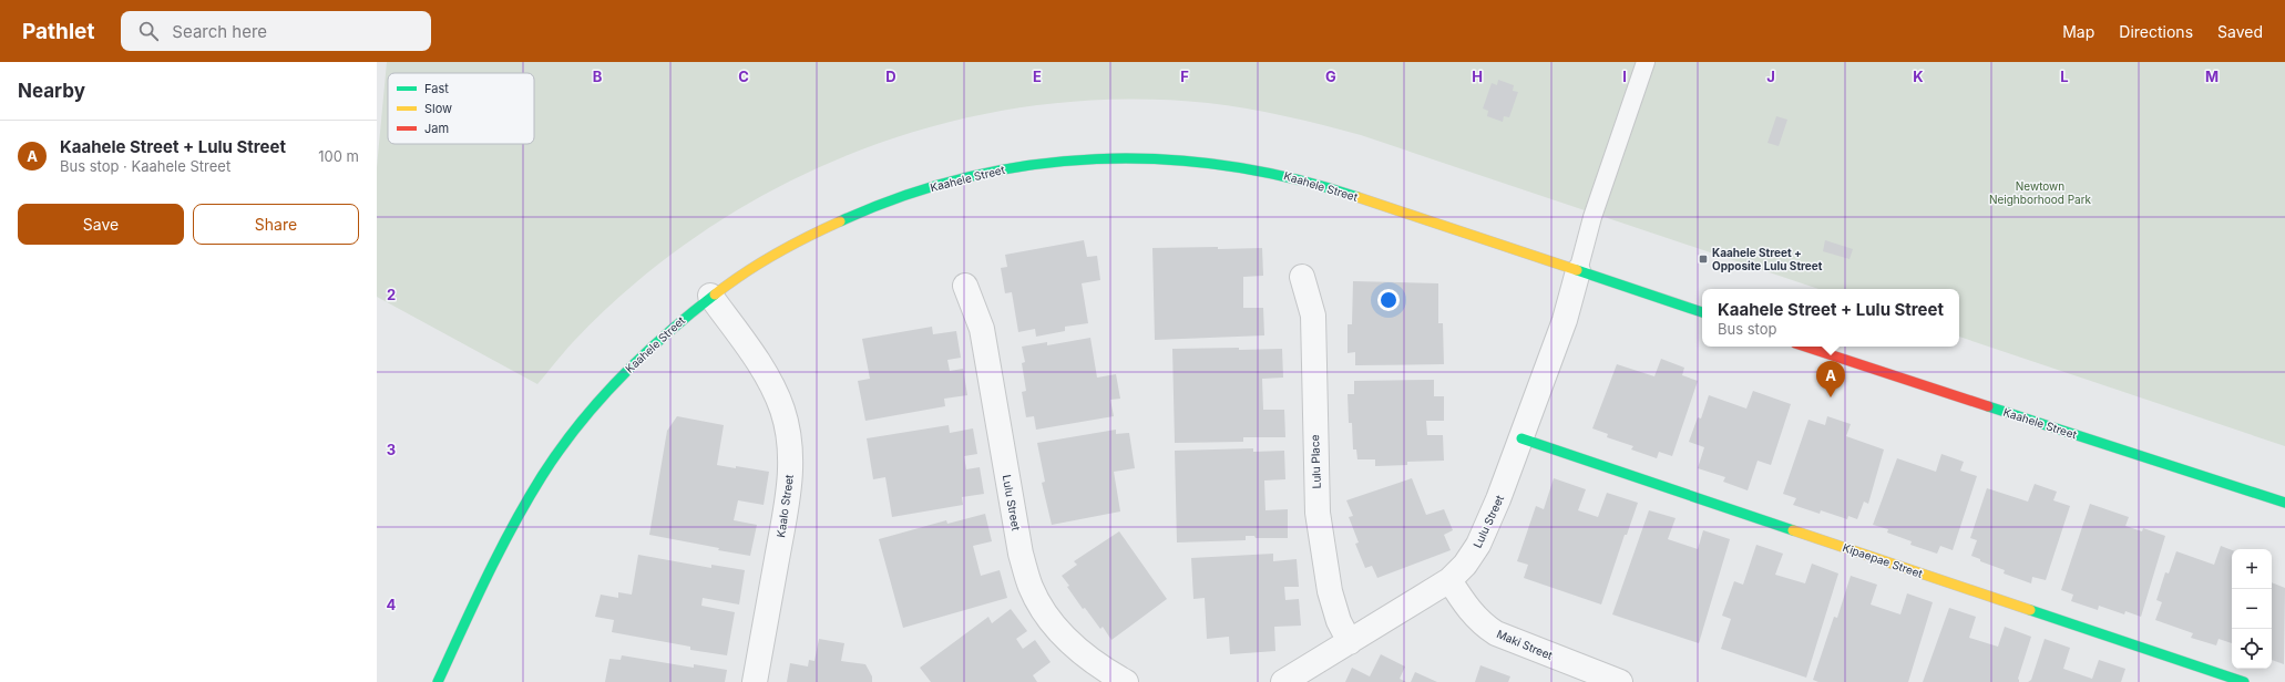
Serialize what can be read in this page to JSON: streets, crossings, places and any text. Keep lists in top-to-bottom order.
{
  "streets": {
    "street": [
      "Kaahele Street",
      "Lulu Place",
      "Lulu Street",
      "Kaalo Street",
      "Kipaepae Street",
      "Maki Street"
    ]
  },
  "crossings": [
    ["Kaahele Street", "Lulu Street"],
    ["Kaahele Street", "Kaalo Street"],
    ["Lulu Place", "Lulu Street"],
    ["Lulu Street", "Kipaepae Street"],
    ["Lulu Street", "Maki Street"]
  ],
  "parks": ["Newtown Neighborhood Park"],
  "places": {
    "transit": ["Kaahele Street + Opposite Lulu Street"]
  },
  "legend": ["Fast", "Slow", "Jam"],
  "page": {
    "header": "Pathlet",
    "search": "Search here",
    "nav": ["Map", "Directions", "Saved"],
    "heading": "Nearby",
    "list": [
      {
        "mark": "A",
        "name": "Kaahele Street + Lulu Street",
        "note": "Bus stop · Kaahele Street",
        "value": "100 m"
      }
    ],
    "buttons": ["Save", "Share"],
    "popup": ["Kaahele Street + Lulu Street", "Bus stop"],
    "pins": "A",
    "map_buttons": ["+", "−"]
  },
  "grid": {
    "columns": [
      "B",
      "C",
      "D",
      "E",
      "F",
      "G",
      "H",
      "I",
      "J",
      "K",
      "L",
      "M"
    ],
    "rows": ["2", "3", "4"]
  }
}
